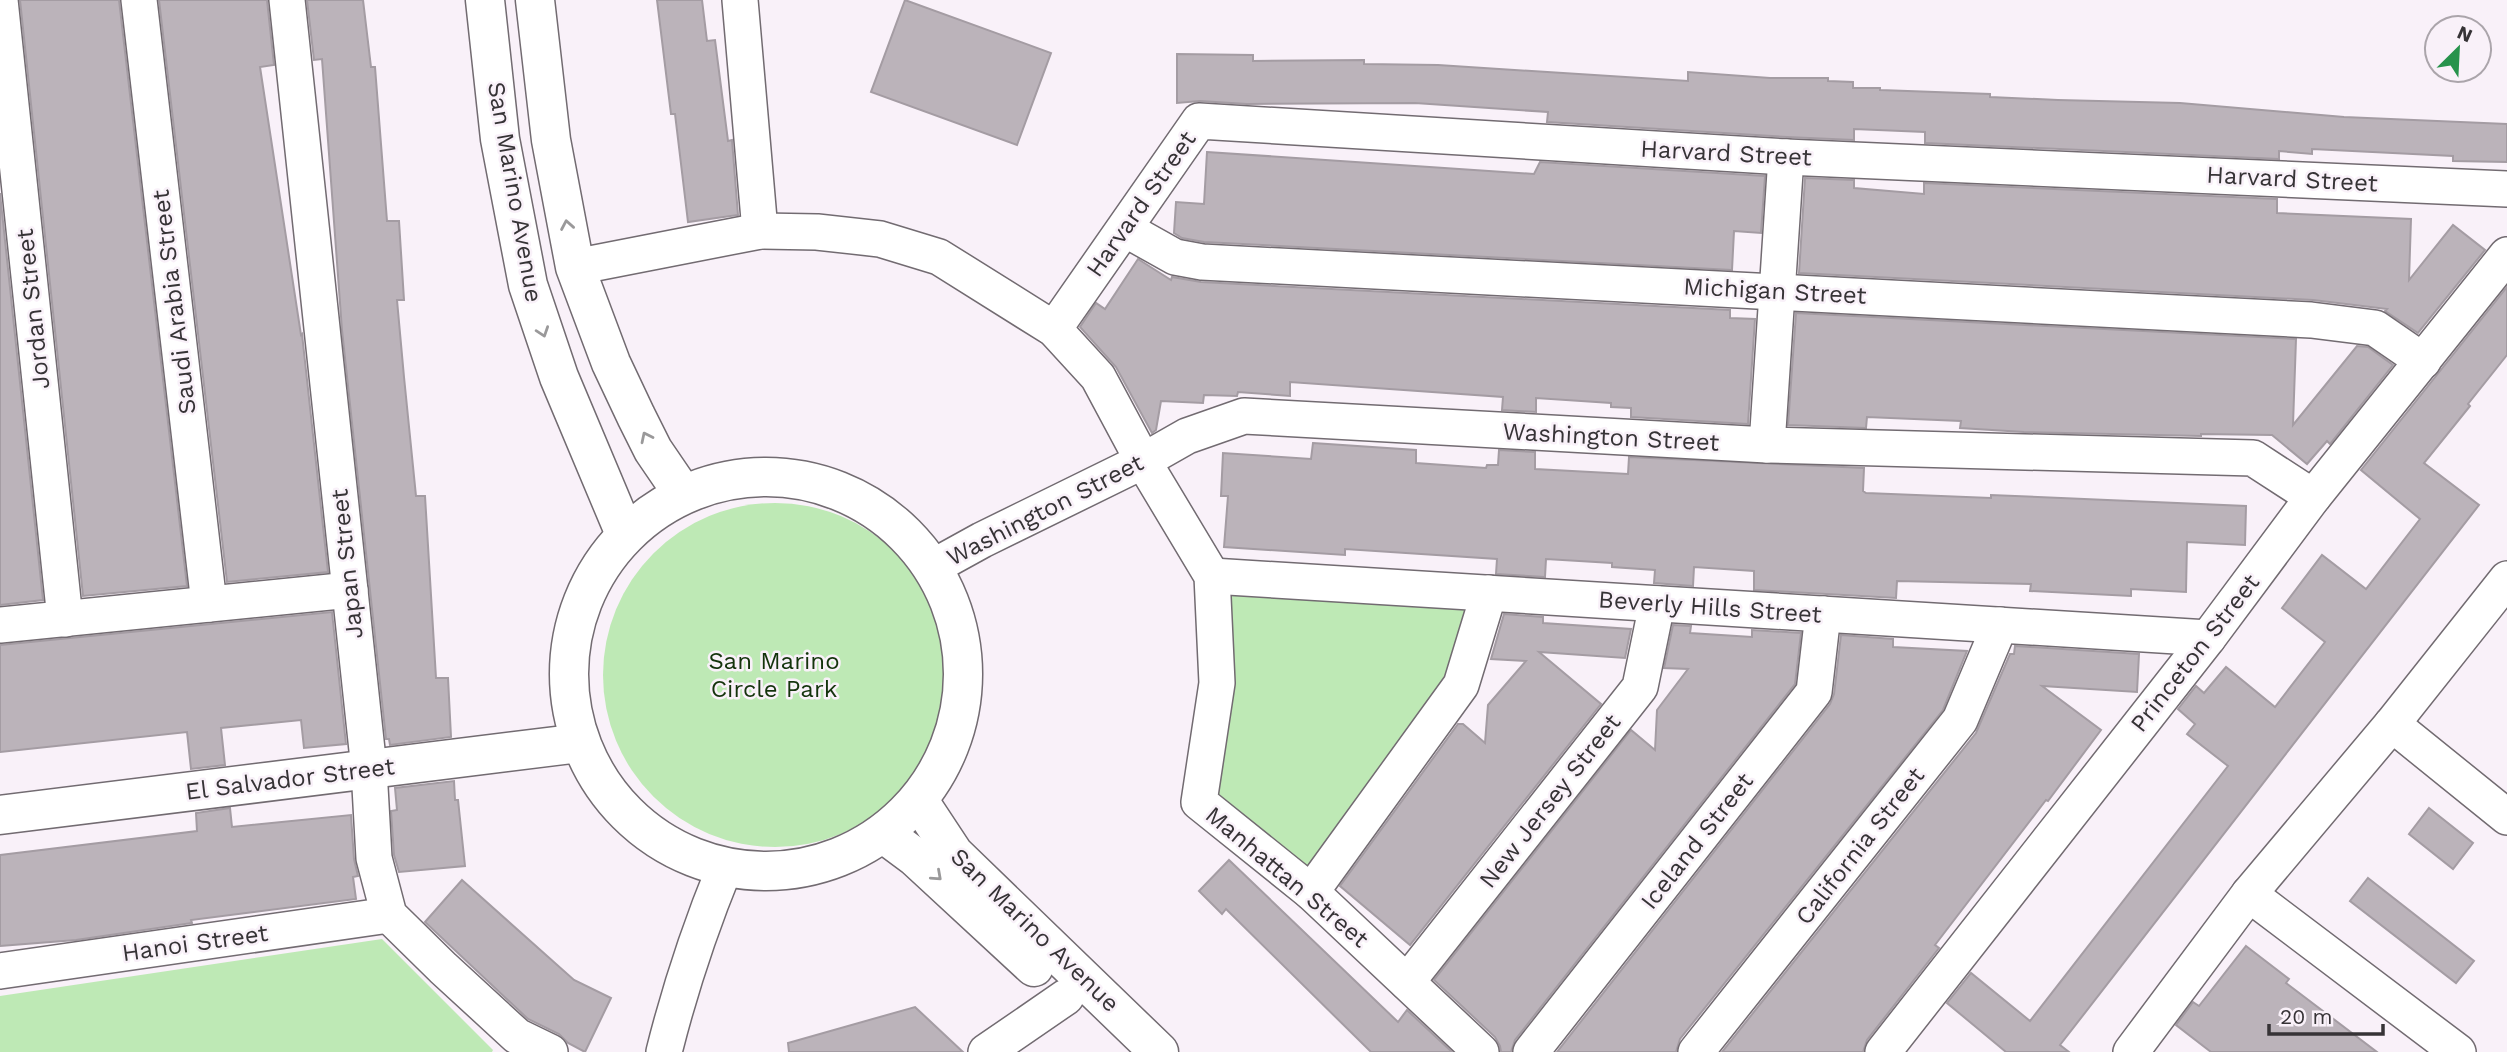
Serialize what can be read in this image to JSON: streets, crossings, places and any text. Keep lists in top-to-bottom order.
{
  "streets": {
    "main road": ["San Marino Avenue", "El Salvador Street"],
    "street": [
      "Harvard Street",
      "Michigan Street",
      "Saudi Arabia Street",
      "Jordan Street",
      "Washington Street",
      "Japan Street",
      "Beverly Hills Street",
      "Princeton Street",
      "New Jersey Street",
      "Iceland Street",
      "California Street",
      "Manhattan Street",
      "Hanoi Street"
    ]
  },
  "crossings": [
    ["Harvard Street", "Michigan Street"],
    ["Harvard Street", "Manhattan Street"],
    ["San Marino Avenue", "Manhattan Street"],
    ["Michigan Street", "Princeton Street"],
    ["Washington Street", "Princeton Street"],
    ["Washington Street", "Manhattan Street"],
    ["Japan Street", "El Salvador Street"],
    ["Japan Street", "Hanoi Street"],
    ["Beverly Hills Street", "Princeton Street"],
    ["Beverly Hills Street", "New Jersey Street"],
    ["Beverly Hills Street", "Iceland Street"],
    ["Beverly Hills Street", "California Street"],
    ["Beverly Hills Street", "Manhattan Street"],
    ["New Jersey Street", "Manhattan Street"]
  ],
  "parks": ["San Marino Circle Park"],
  "scale_bar": "20 m",
  "north": "top right"
}
